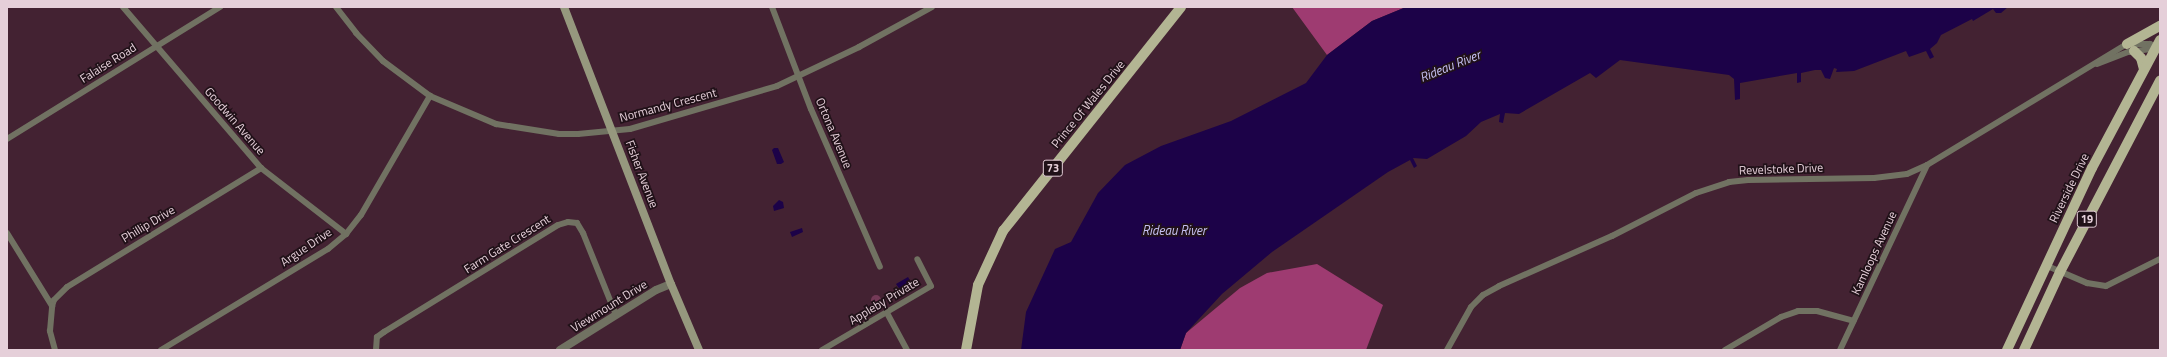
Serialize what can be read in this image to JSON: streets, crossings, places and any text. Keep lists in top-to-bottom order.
{
  "streets": {
    "main road": [
      "Prince Of Wales Drive",
      "73",
      "Fisher Avenue",
      "Riverside Drive",
      "19"
    ],
    "street": [
      "Falaise Road",
      "Normandy Crescent",
      "Goodwin Avenue",
      "Ortona Avenue",
      "Revelstoke Drive",
      "Phillip Drive",
      "Farm Gate Crescent",
      "Argue Drive",
      "Kamloops Avenue",
      "Appleby Private",
      "Viewmount Drive"
    ]
  },
  "crossings": [
    ["Falaise Road", "Goodwin Avenue"],
    ["Normandy Crescent", "Ortona Avenue"],
    ["Normandy Crescent", "Fisher Avenue"],
    ["Normandy Crescent", "Argue Drive"],
    ["Goodwin Avenue", "Phillip Drive"],
    ["Goodwin Avenue", "Argue Drive"],
    ["Revelstoke Drive", "Riverside Drive"],
    ["Revelstoke Drive", "Kamloops Avenue"],
    ["Fisher Avenue", "Viewmount Drive"],
    ["Farm Gate Crescent", "Viewmount Drive"]
  ],
  "water": ["Rideau River"]
}
